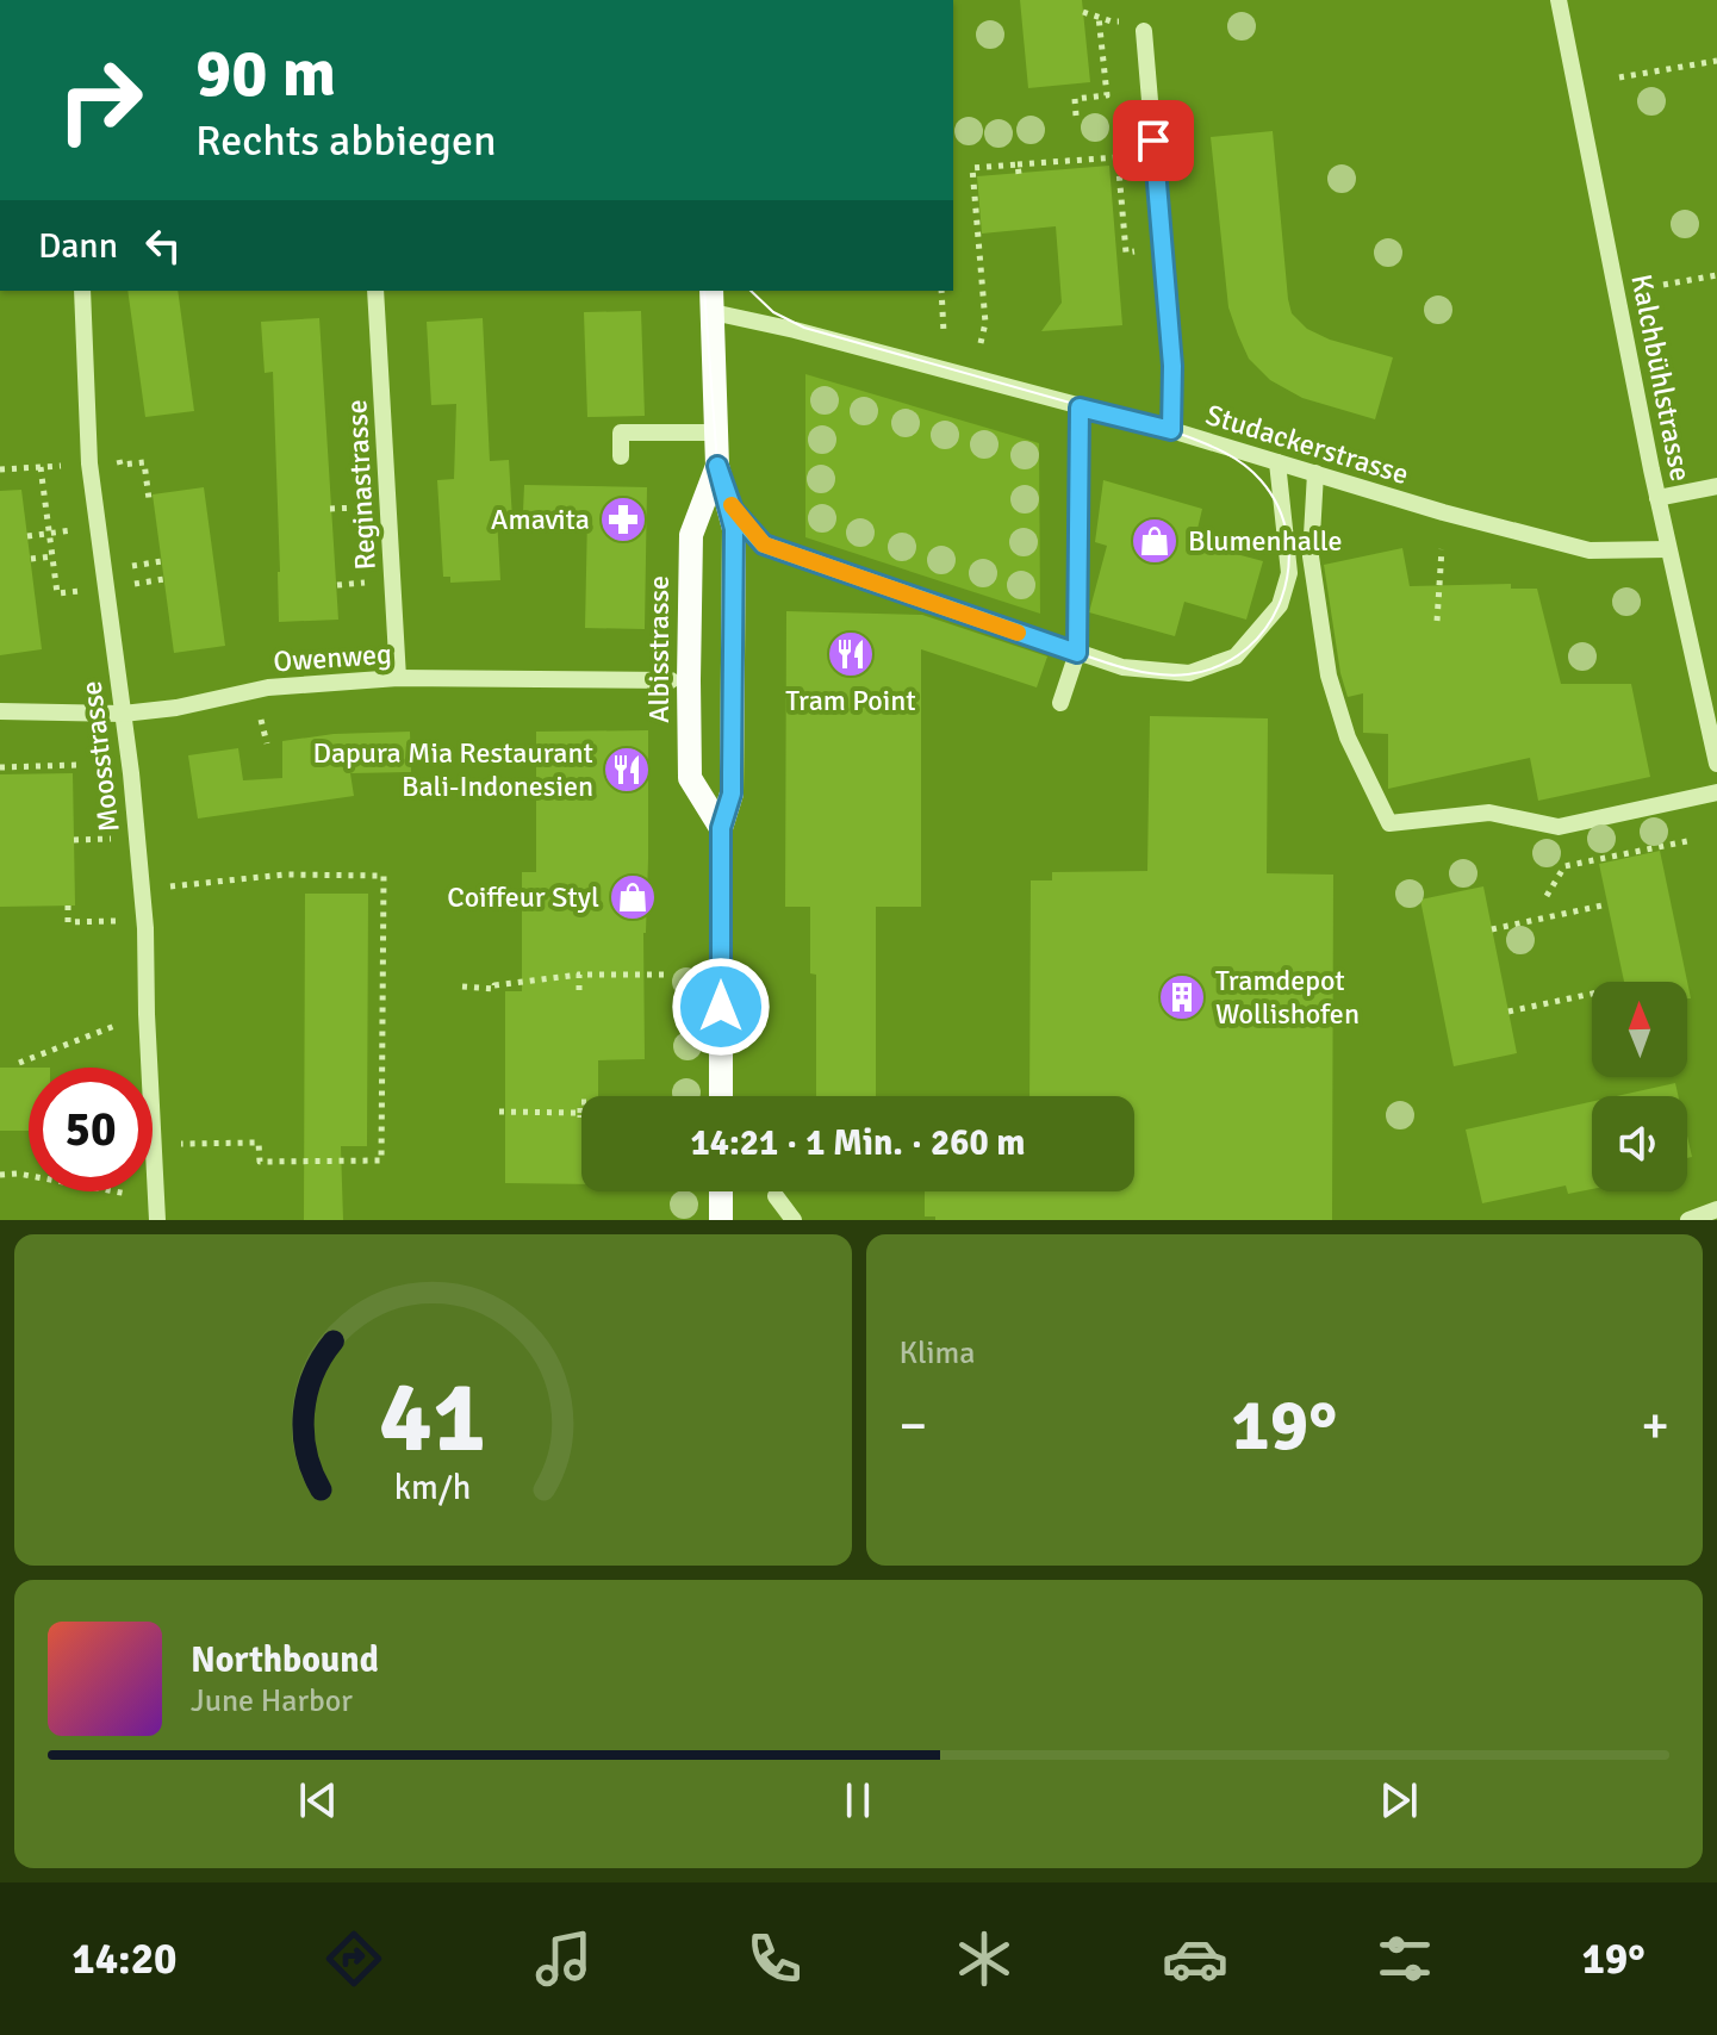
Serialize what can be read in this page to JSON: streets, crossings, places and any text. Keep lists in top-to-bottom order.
{
  "streets": {
    "main road": ["Albisstrasse"],
    "street": [
      "Kalchbühlstrasse",
      "Studackerstrasse",
      "Reginastrasse",
      "Owenweg",
      "Moosstrasse"
    ]
  },
  "crossings": [
    ["Kalchbühlstrasse", "Studackerstrasse"],
    ["Studackerstrasse", "Albisstrasse"],
    ["Reginastrasse", "Owenweg"],
    ["Owenweg", "Moosstrasse"]
  ],
  "places": {
    "pharmacy": ["Amavita"],
    "shop": ["Blumenhalle", "Coiffeur Styl"],
    "restaurant": ["Tram Point", "Dapura Mia Restaurant Bali-Indonesien"],
    "building": ["Tramdepot Wollishofen"]
  },
  "north": "top",
  "page": {
    "turn": ["90 m", "Rechts abbiegen"],
    "then": "Dann",
    "limit": "50",
    "trip": "14:21 · 1 Min. · 260 m",
    "tile": "Klima",
    "heat": ["−", "19°", "+"],
    "song": ["Northbound", "June Harbor"],
    "tabs": ["14:20", "19°"],
    "gauge": ["41", "km/h"]
  }
}
